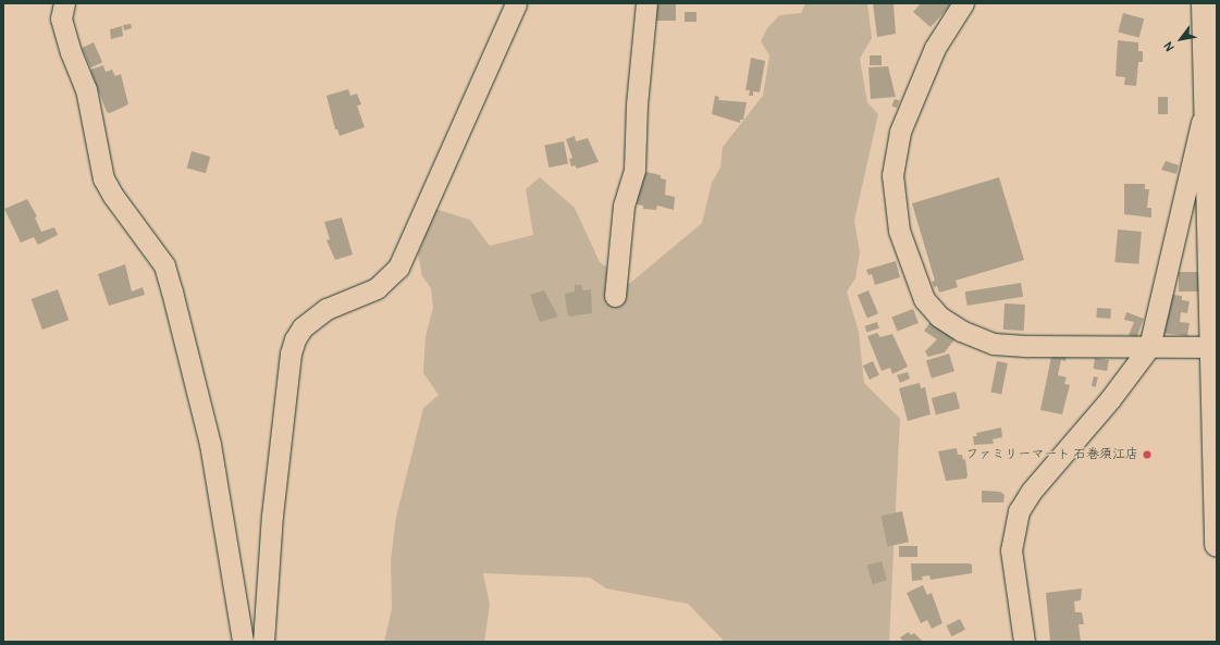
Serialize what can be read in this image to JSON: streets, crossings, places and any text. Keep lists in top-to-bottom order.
{
  "places": ["ファミリーマート 石巻須江店"],
  "north": "bottom left"
}
